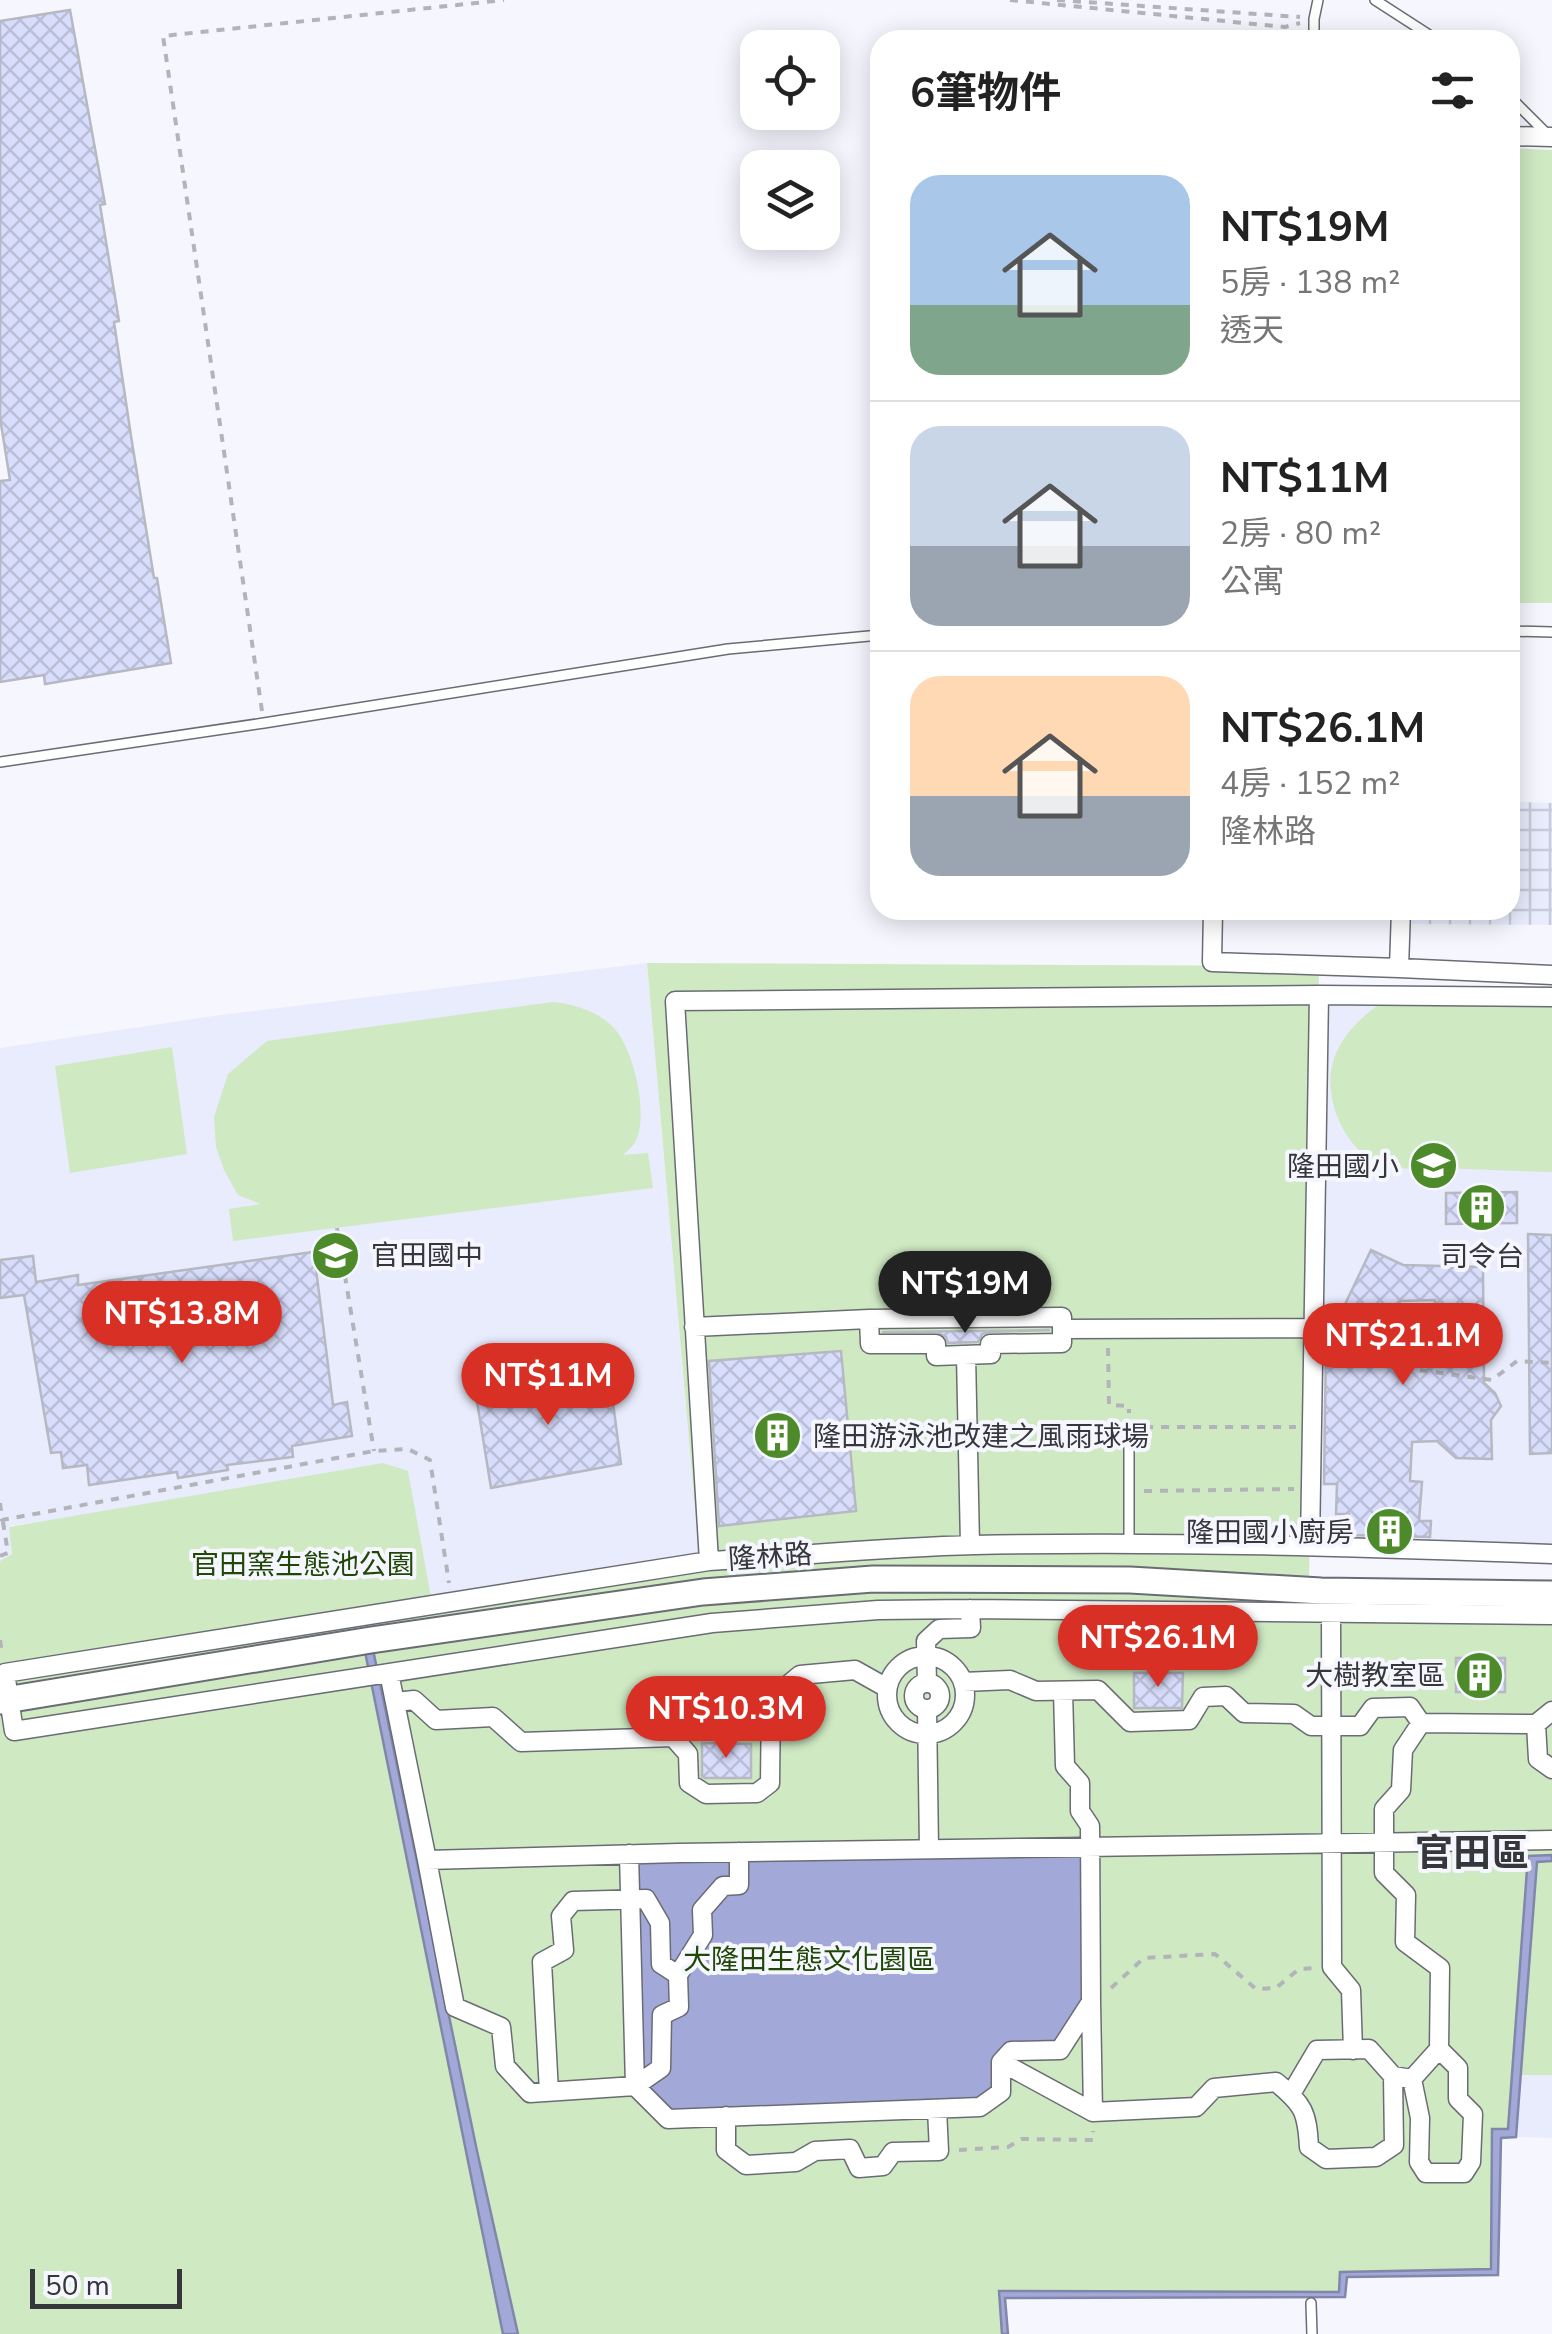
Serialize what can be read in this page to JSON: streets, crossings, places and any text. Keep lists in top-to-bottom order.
{
  "streets": {
    "street": ["隆林路"]
  },
  "districts": ["官田區"],
  "parks": ["官田窯生態池公園", "大隆田生態文化園區"],
  "places": {
    "school or university": ["隆田國小", "官田國中"],
    "building": [
      "司令台",
      "隆田游泳池改建之風雨球場",
      "隆田國小廚房",
      "大樹教室區"
    ]
  },
  "scale_bar": "50 m",
  "page": {
    "heading": "6筆物件",
    "list": [
      {
        "name": "NT$19M",
        "note": "5房 · 138 m² · 透天"
      },
      {
        "name": "NT$11M",
        "note": "2房 · 80 m² · 公寓"
      },
      {
        "name": "NT$26.1M",
        "note": "4房 · 152 m² · 隆林路"
      }
    ],
    "price": [
      "NT$19M",
      "NT$13.8M",
      "NT$21.1M",
      "NT$11M",
      "NT$26.1M",
      "NT$10.3M"
    ],
    "scale": "50 m"
  }
}
